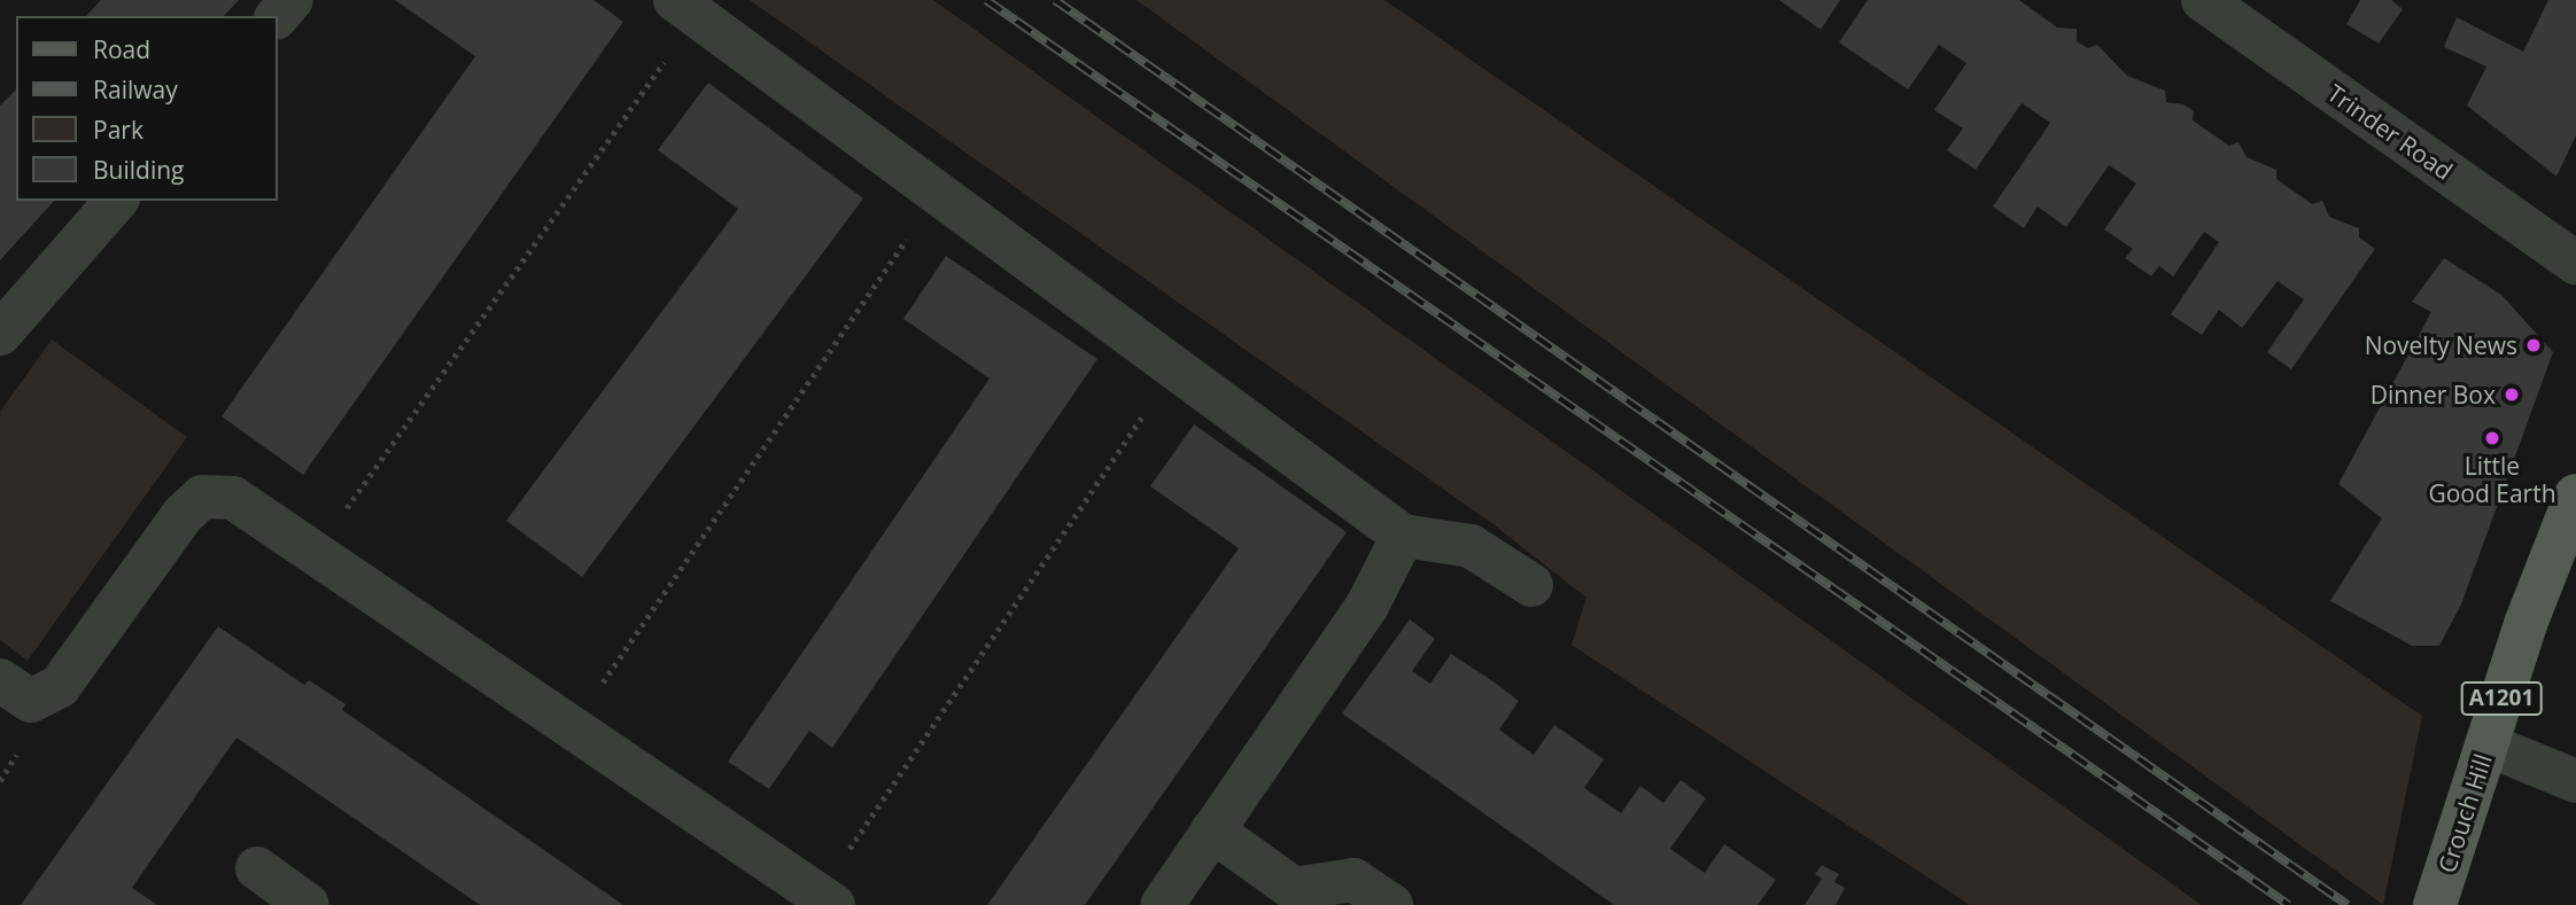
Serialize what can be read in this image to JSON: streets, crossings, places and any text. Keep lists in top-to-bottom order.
{
  "streets": {
    "main road": ["A1201", "Crouch Hill"],
    "street": ["Trinder Road"]
  },
  "places": ["Novelty News", "Dinner Box", "Little Good Earth"],
  "legend": [
    "Road",
    "Railway",
    "Park",
    "Building"
  ]
}
